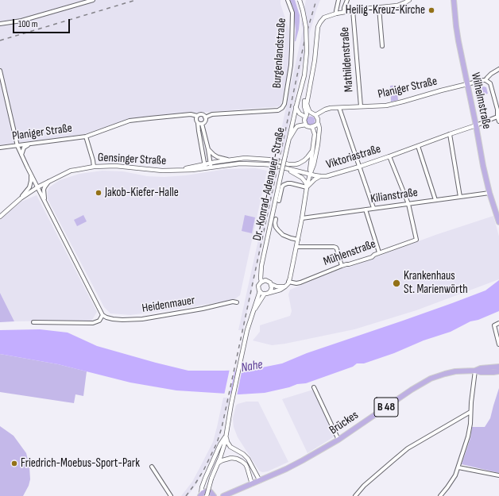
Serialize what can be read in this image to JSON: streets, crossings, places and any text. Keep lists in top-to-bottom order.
{
  "streets": {
    "main road": ["Wilhelmstraße", "B 48", "Brückes"],
    "street": [
      "Burgenlandstraße",
      "Mathildenstraße",
      "Planiger Straße",
      "Viktoriastraße",
      "Gensinger Straße",
      "Dr.-Konrad-Adenauer-Straße",
      "Kilianstraße",
      "Mühlenstraße",
      "Heidenmauer"
    ]
  },
  "crossings": [
    ["Burgenlandstraße", "Planiger Straße"],
    ["Mathildenstraße", "Planiger Straße"],
    ["Planiger Straße", "Wilhelmstraße"],
    ["Planiger Straße", "Gensinger Straße"],
    ["Wilhelmstraße", "Viktoriastraße"],
    ["Wilhelmstraße", "Kilianstraße"],
    ["Viktoriastraße", "Gensinger Straße"],
    ["Kilianstraße", "Mühlenstraße"]
  ],
  "water": ["Nahe"],
  "places": [
    "Heilig-Kreuz-Kirche",
    "Jakob-Kiefer-Halle",
    "Krankenhaus St. Marienwörth",
    "Friedrich-Moebus-Sport-Park"
  ],
  "scale_bar": "100 m"
}
